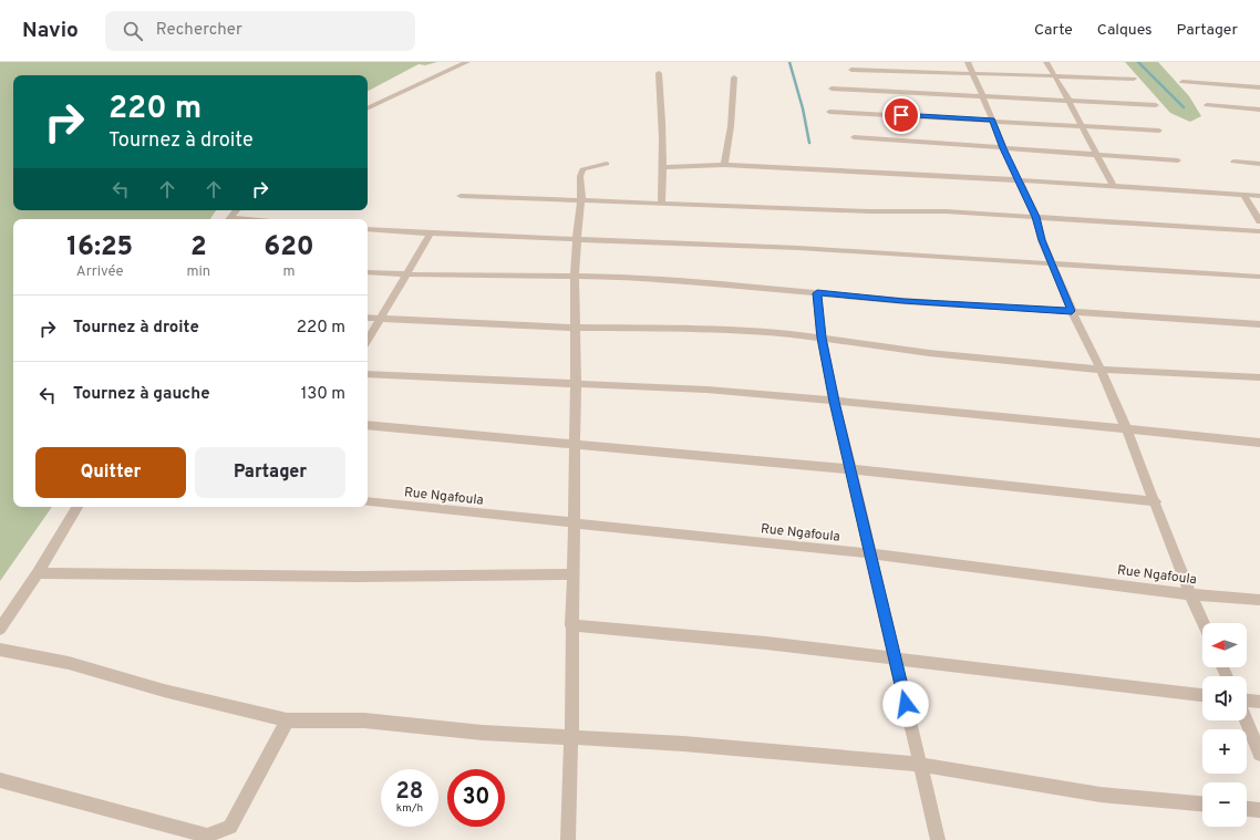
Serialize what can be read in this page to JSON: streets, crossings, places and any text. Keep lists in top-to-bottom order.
{
  "streets": {
    "street": ["Rue Ngafoula"]
  },
  "north": "left",
  "page": {
    "header": "Navio",
    "search": "Rechercher",
    "nav": ["Carte", "Calques", "Partager"],
    "turn": ["220 m", "Tournez à droite"],
    "eta": [
      "16:25",
      "Arrivée",
      "2",
      "min",
      "620",
      "m"
    ],
    "list": [
      {
        "name": "Tournez à droite",
        "value": "220 m"
      },
      {
        "name": "Tournez à gauche",
        "value": "130 m"
      }
    ],
    "buttons": ["Quitter", "Partager"],
    "map_buttons": ["+", "−"],
    "speed": "28 km/h",
    "limit": "30"
  }
}
